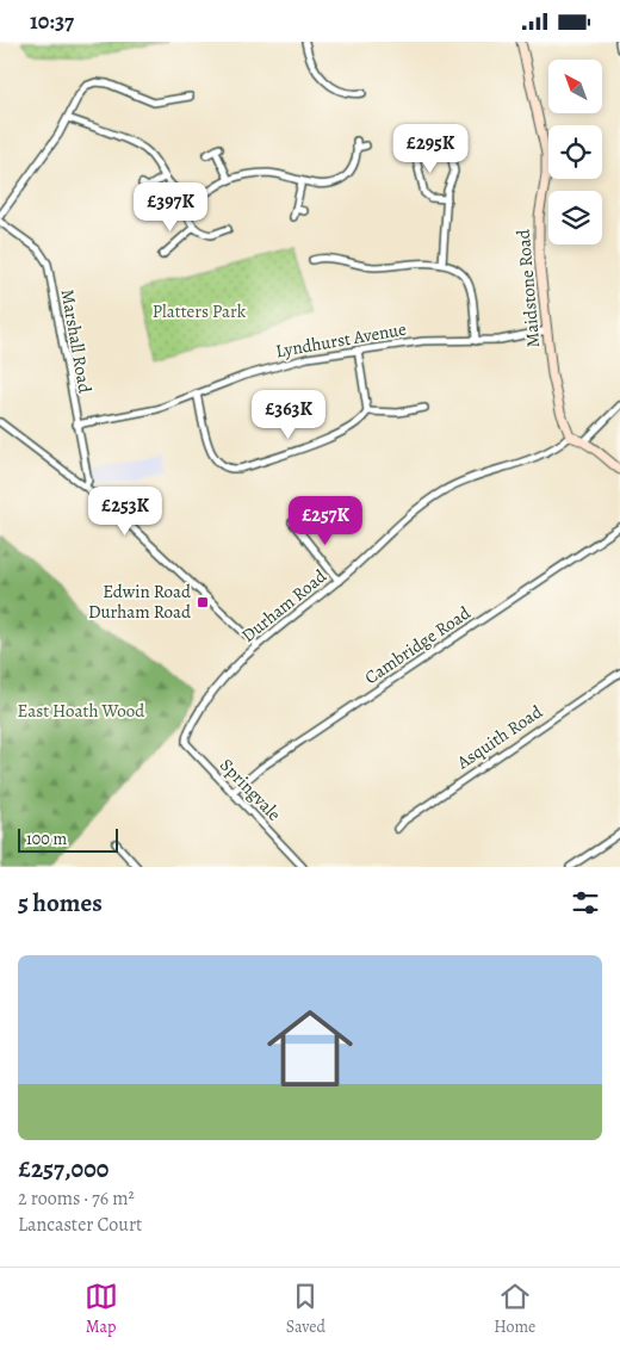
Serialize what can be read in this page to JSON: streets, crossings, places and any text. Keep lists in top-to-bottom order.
{
  "streets": {
    "street": [
      "Maidstone Road",
      "Lyndhurst Avenue",
      "Marshall Road",
      "Durham Road",
      "Cambridge Road",
      "Asquith Road",
      "Springvale"
    ]
  },
  "crossings": [
    ["Maidstone Road", "Lyndhurst Avenue"],
    ["Maidstone Road", "Durham Road"],
    ["Lyndhurst Avenue", "Marshall Road"],
    ["Durham Road", "Springvale"],
    ["Cambridge Road", "Springvale"]
  ],
  "parks": ["Platters Park", "East Hoath Wood"],
  "places": {
    "transit": ["Edwin Road Durham Road"]
  },
  "scale_bar": "100 m",
  "north": "top left",
  "page": {
    "status": "10:37",
    "price": [
      "£295K",
      "£397K",
      "£363K",
      "£253K",
      "£257K"
    ],
    "scale": "100 m",
    "heading": "5 homes",
    "list": [
      {
        "name": "£257,000",
        "note": "2 rooms · 76 m² · Lancaster Court"
      }
    ],
    "tabs": ["Map", "Saved", "Home"]
  }
}
